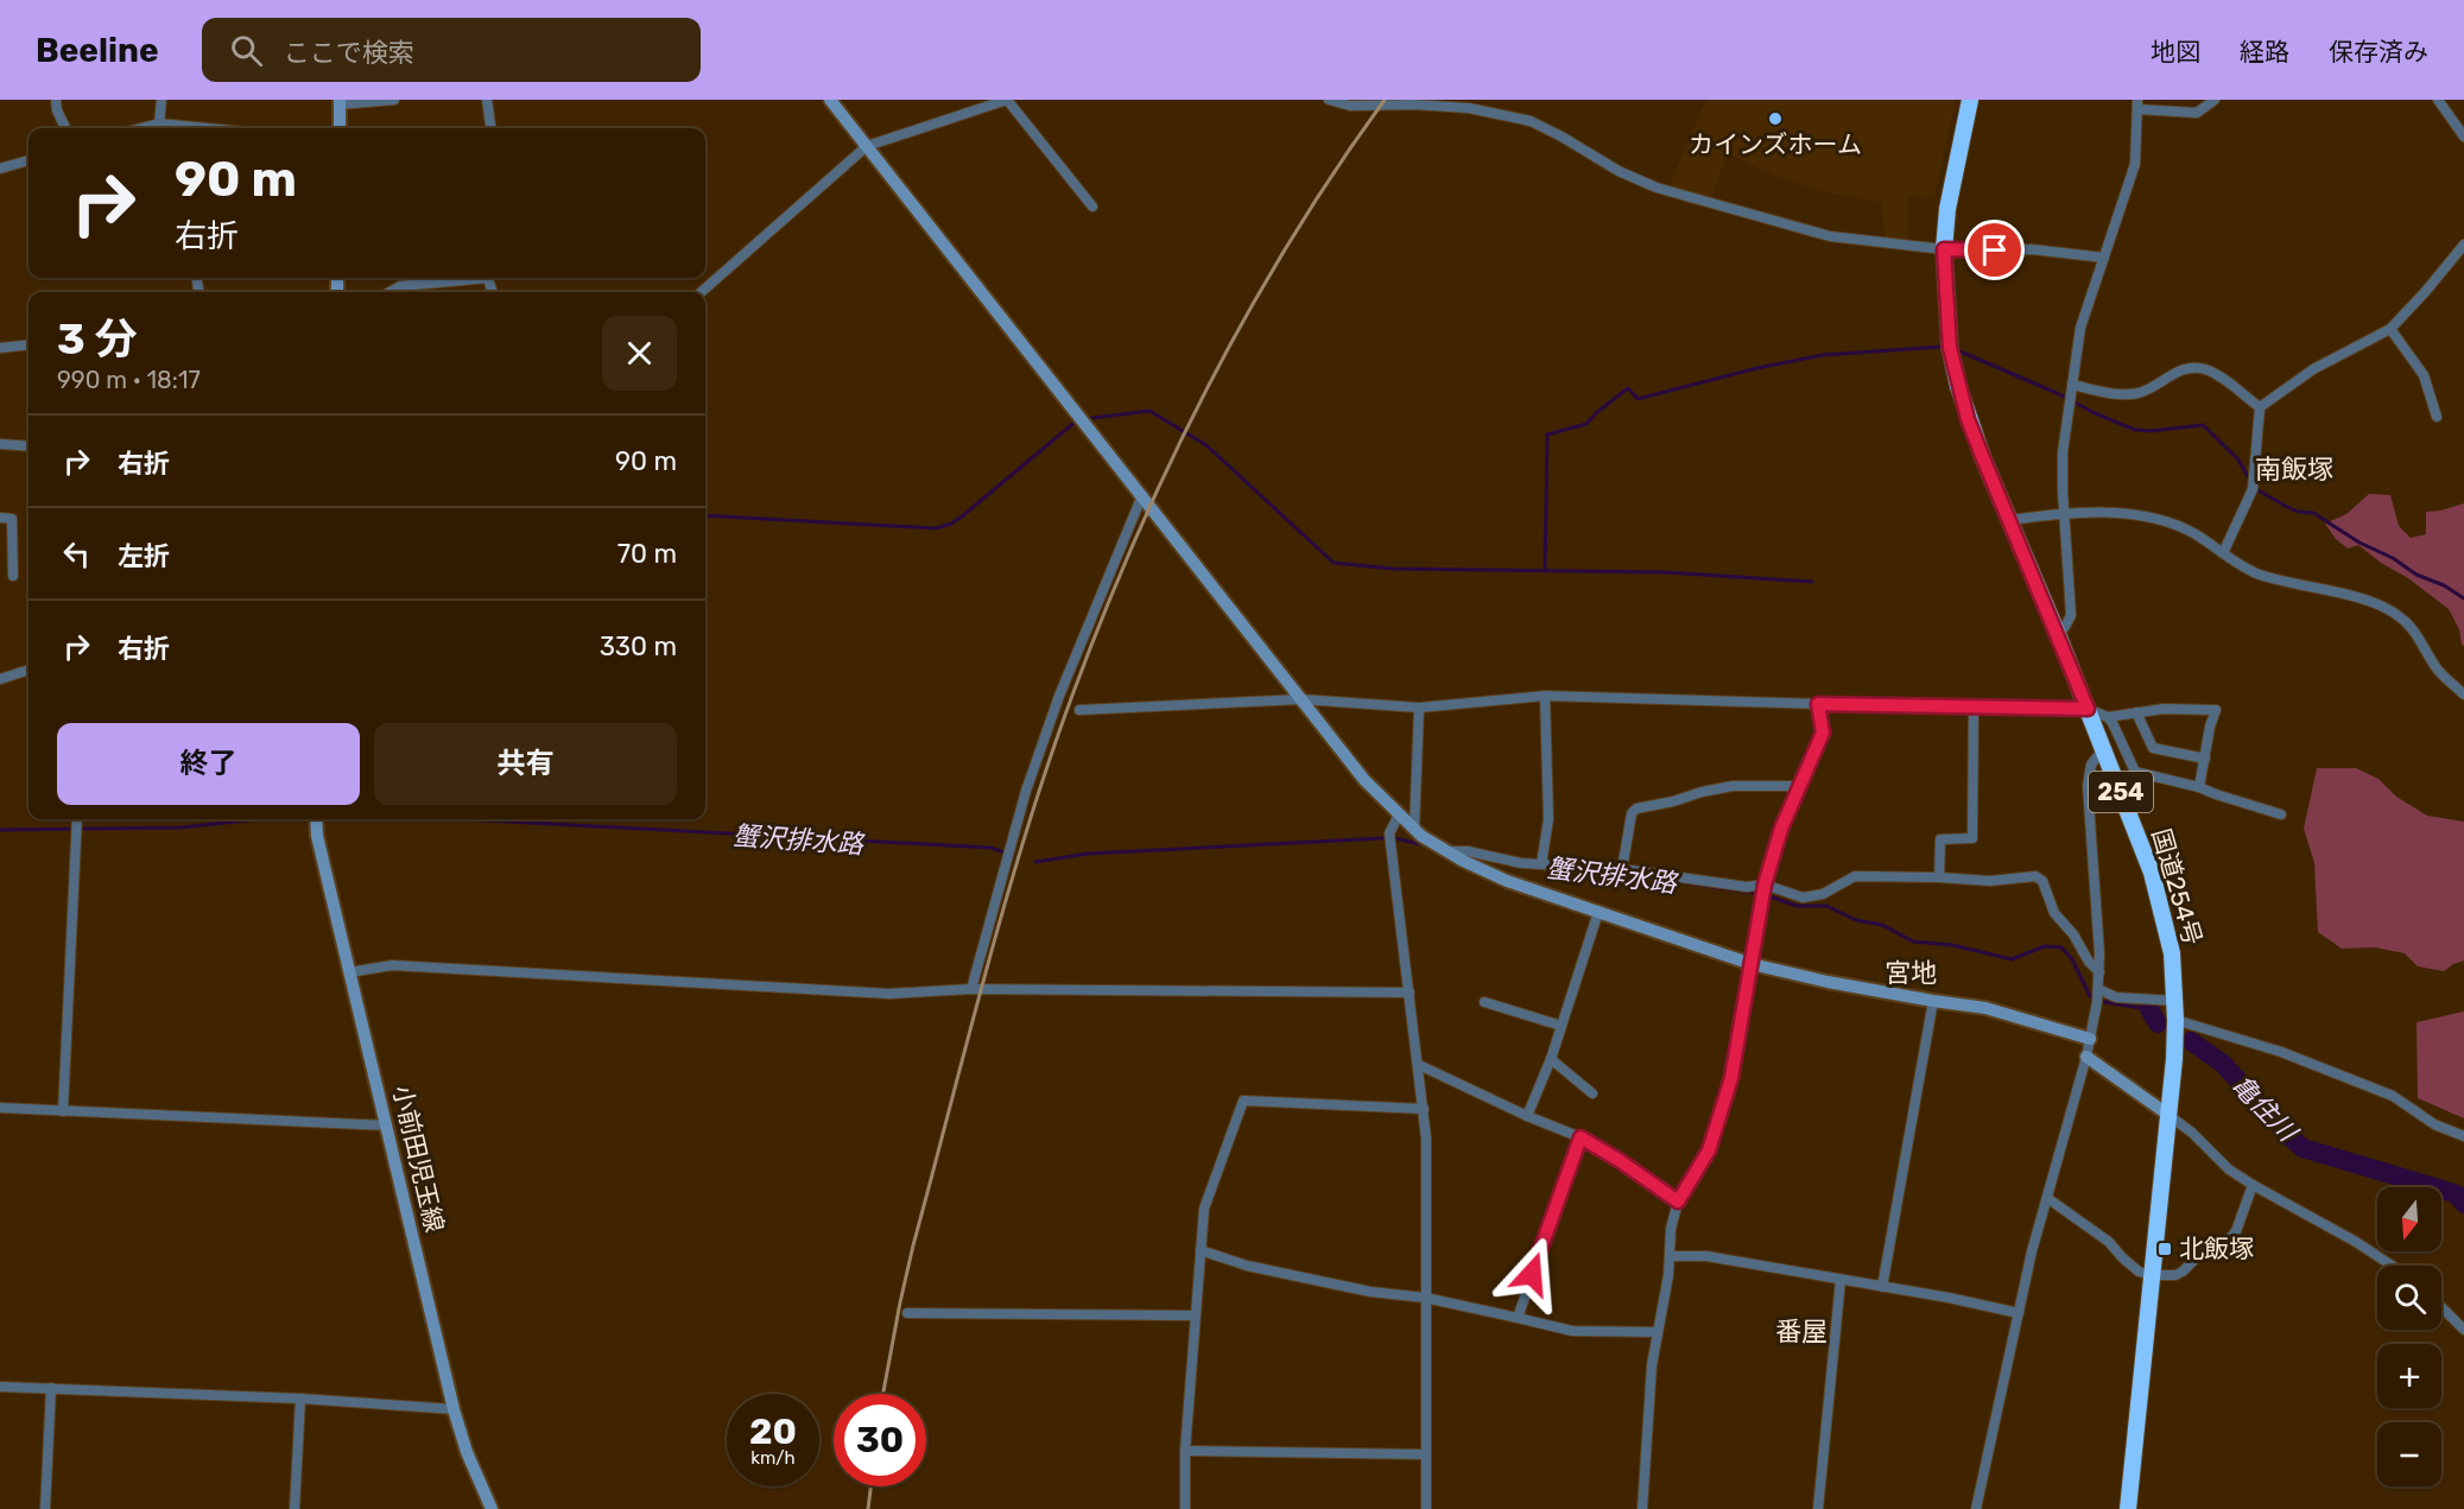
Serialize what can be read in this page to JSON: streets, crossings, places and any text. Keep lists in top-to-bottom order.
{
  "streets": {
    "highway": ["254", "国道254号"],
    "street": ["小前田児玉線"]
  },
  "districts": ["南飯塚", "宮地", "番屋"],
  "water": ["蟹沢排水路", "亀住川"],
  "places": {
    "other": ["カインズホーム"],
    "transit": ["北飯塚"]
  },
  "north": "bottom",
  "page": {
    "header": "Beeline",
    "search": "ここで検索",
    "nav": ["地図", "経路", "保存済み"],
    "turn": ["90 m", "右折"],
    "heading": ["3 分", "990 m · 18:17"],
    "list": [
      {
        "name": "右折",
        "value": "90 m"
      },
      {
        "name": "左折",
        "value": "70 m"
      },
      {
        "name": "右折",
        "value": "330 m"
      }
    ],
    "buttons": ["終了", "共有"],
    "map_buttons": ["+", "−"],
    "speed": "20 km/h",
    "limit": "30"
  }
}
